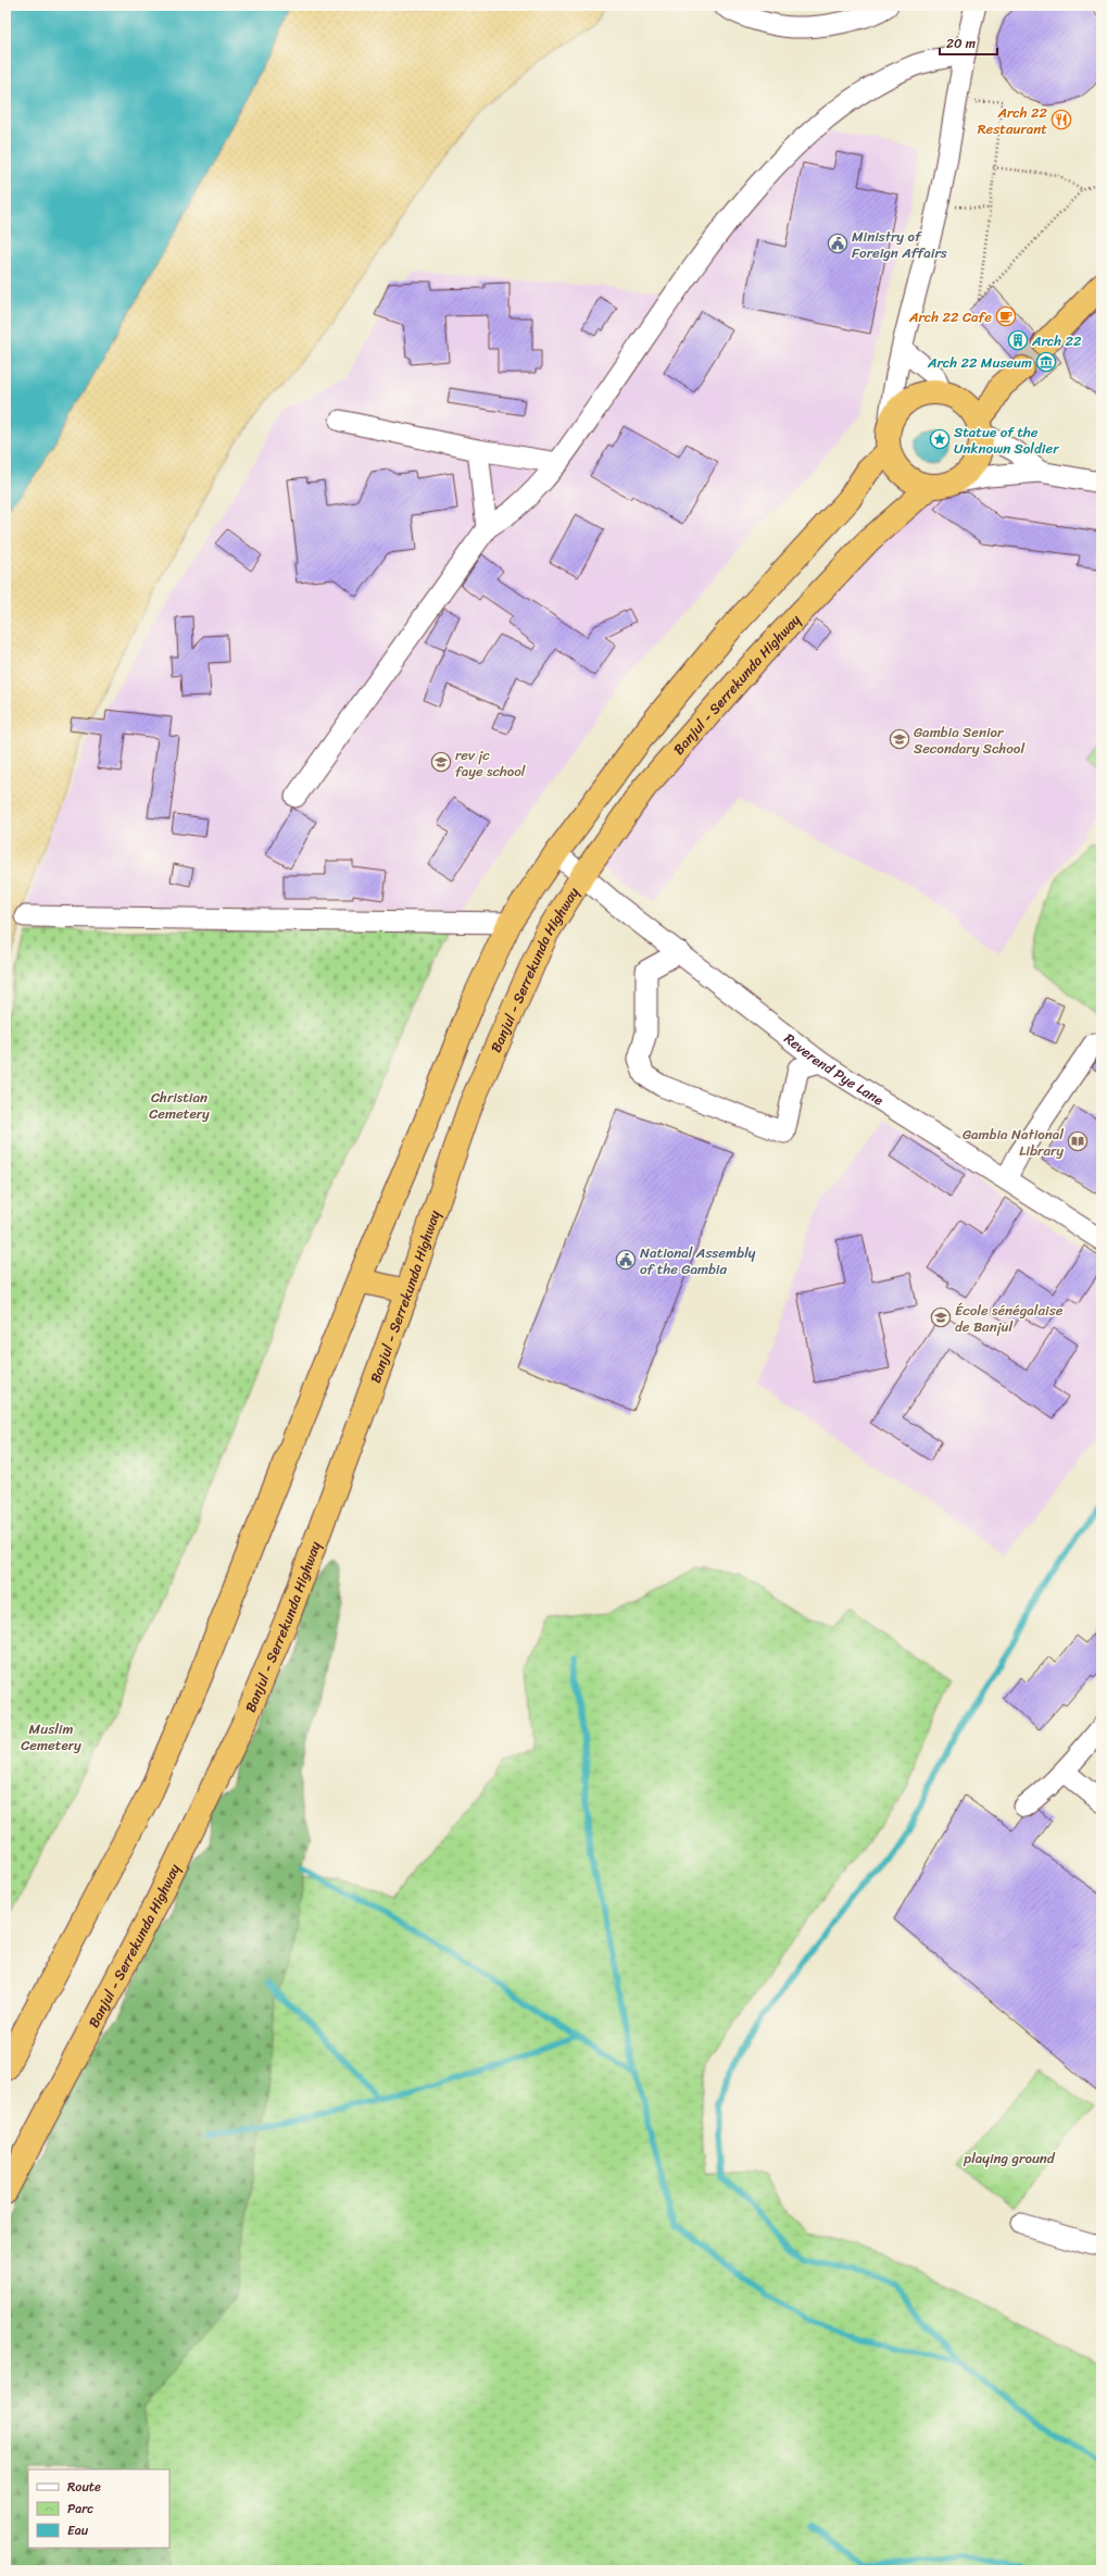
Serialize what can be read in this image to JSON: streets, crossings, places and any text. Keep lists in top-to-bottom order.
{
  "streets": {
    "highway": ["Banjul - Serrekunda Highway"],
    "street": ["Reverend Pye Lane"]
  },
  "crossings": [
    ["Banjul - Serrekunda Highway", "Reverend Pye Lane"]
  ],
  "parks": ["Christian Cemetery", "Muslim Cemetery", "playing ground"],
  "places": {
    "restaurant": ["Arch 22 Restaurant"],
    "public building": ["Ministry of Foreign Affairs", "National Assembly of the Gambia"],
    "cafe": ["Arch 22 Cafe"],
    "building": ["Arch 22"],
    "museum": ["Arch 22 Museum"],
    "place": ["Statue of the Unknown Soldier"],
    "school or university": ["Gambia Senior Secondary School", "rev jc faye school", "École sénégalaise de Banjul"],
    "library": ["Gambia National Library"]
  },
  "legend": ["Route", "Parc", "Eau"],
  "scale_bar": "20 m"
}
